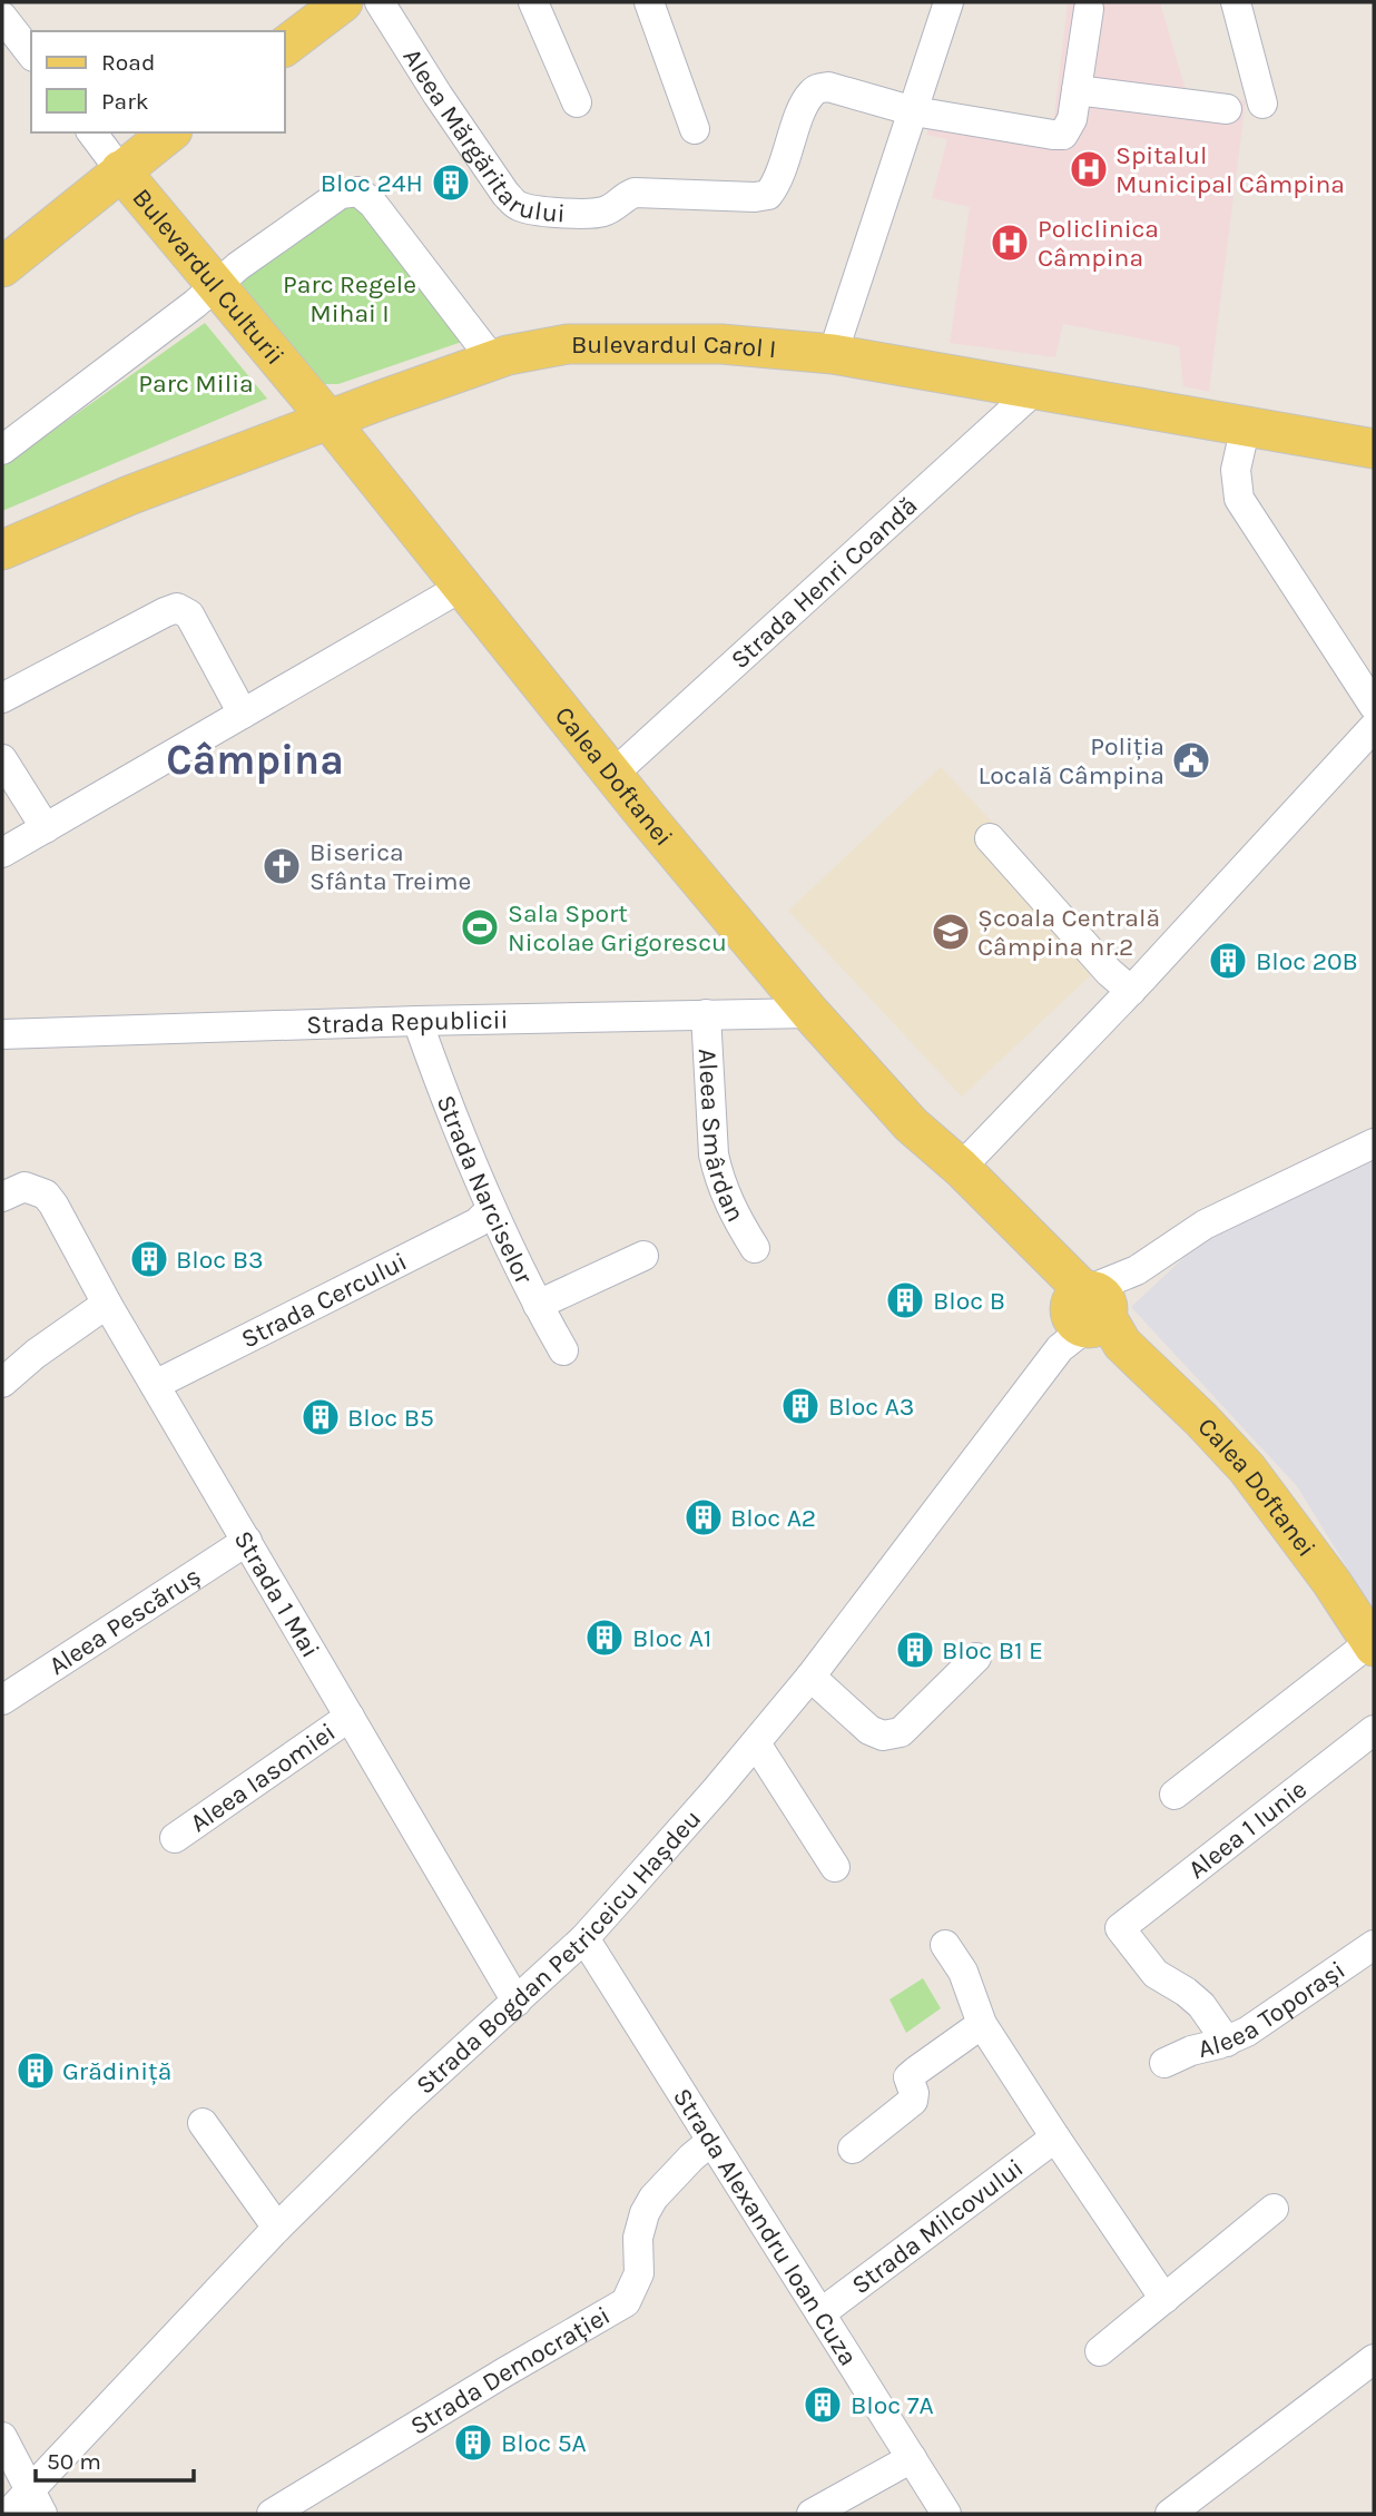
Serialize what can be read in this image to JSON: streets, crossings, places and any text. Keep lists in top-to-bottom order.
{
  "streets": {
    "main road": ["Bulevardul Culturii", "Bulevardul Carol I", "Calea Doftanei"],
    "street": [
      "Aleea Mărgăritarului",
      "Strada Henri Coandă",
      "Strada Republicii",
      "Aleea Smârdan",
      "Strada Narciselor",
      "Strada Cercului",
      "Strada 1 Mai",
      "Aleea Pescăruș",
      "Aleea Iasomiei",
      "Aleea 1 Iunie",
      "Strada Bogdan Petriceicu Hașdeu",
      "Aleea Toporași",
      "Strada Milcovului",
      "Strada Alexandru Ioan Cuza",
      "Strada Democrației"
    ]
  },
  "crossings": [
    ["Bulevardul Culturii", "Bulevardul Carol I"],
    ["Bulevardul Culturii", "Calea Doftanei"],
    ["Bulevardul Carol I", "Strada Henri Coandă"],
    ["Bulevardul Carol I", "Calea Doftanei"],
    ["Strada Henri Coandă", "Calea Doftanei"],
    ["Calea Doftanei", "Strada Republicii"],
    ["Calea Doftanei", "Strada Bogdan Petriceicu Hașdeu"],
    ["Strada Republicii", "Aleea Smârdan"],
    ["Strada Republicii", "Strada Narciselor"],
    ["Strada Narciselor", "Strada Cercului"],
    ["Strada Cercului", "Strada 1 Mai"],
    ["Strada 1 Mai", "Aleea Pescăruș"],
    ["Strada 1 Mai", "Aleea Iasomiei"],
    ["Strada 1 Mai", "Strada Bogdan Petriceicu Hașdeu"],
    ["Aleea 1 Iunie", "Aleea Toporași"],
    ["Strada Bogdan Petriceicu Hașdeu", "Strada Alexandru Ioan Cuza"],
    ["Strada Milcovului", "Strada Alexandru Ioan Cuza"],
    ["Strada Alexandru Ioan Cuza", "Strada Democrației"]
  ],
  "districts": ["Câmpina"],
  "parks": ["Parc Regele Mihai I", "Parc Milia"],
  "places": {
    "hospital": ["Spitalul Municipal Câmpina", "Policlinica Câmpina"],
    "building": [
      "Bloc 24H",
      "Bloc 20B",
      "Bloc B3",
      "Bloc B",
      "Bloc A3",
      "Bloc B5",
      "Bloc A2",
      "Bloc A1",
      "Bloc B1 E",
      "Grădiniță",
      "Bloc 7A",
      "Bloc 5A"
    ],
    "public building": ["Poliția Locală Câmpina"],
    "church": ["Biserica Sfânta Treime"],
    "sports": ["Sala Sport Nicolae Grigorescu"],
    "school or university": ["Școala Centrală Câmpina nr.2"]
  },
  "legend": ["Road", "Park"],
  "scale_bar": "50 m"
}
